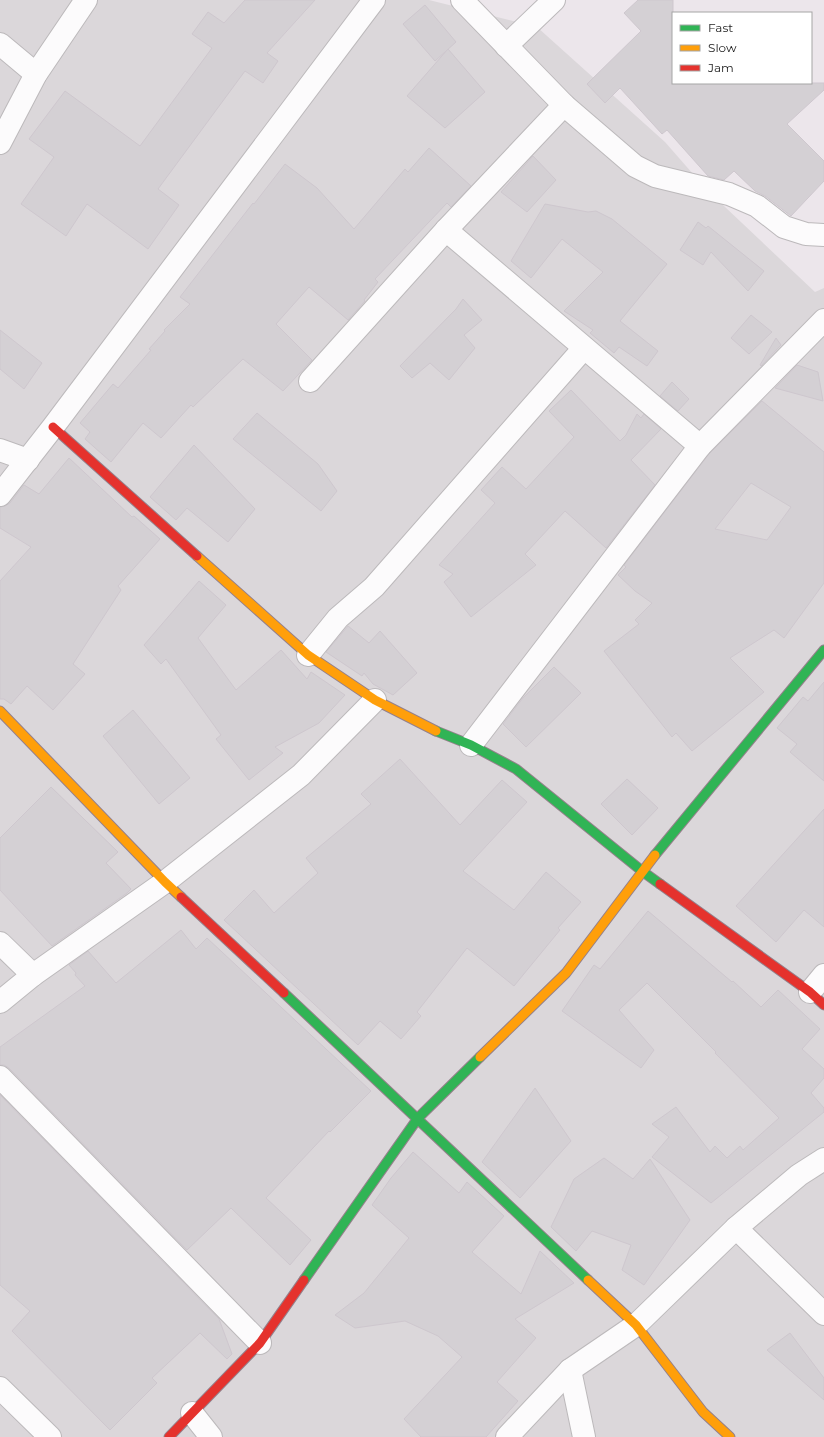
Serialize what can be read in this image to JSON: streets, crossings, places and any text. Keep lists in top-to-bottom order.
{
  "legend": ["Fast", "Slow", "Jam"]
}
